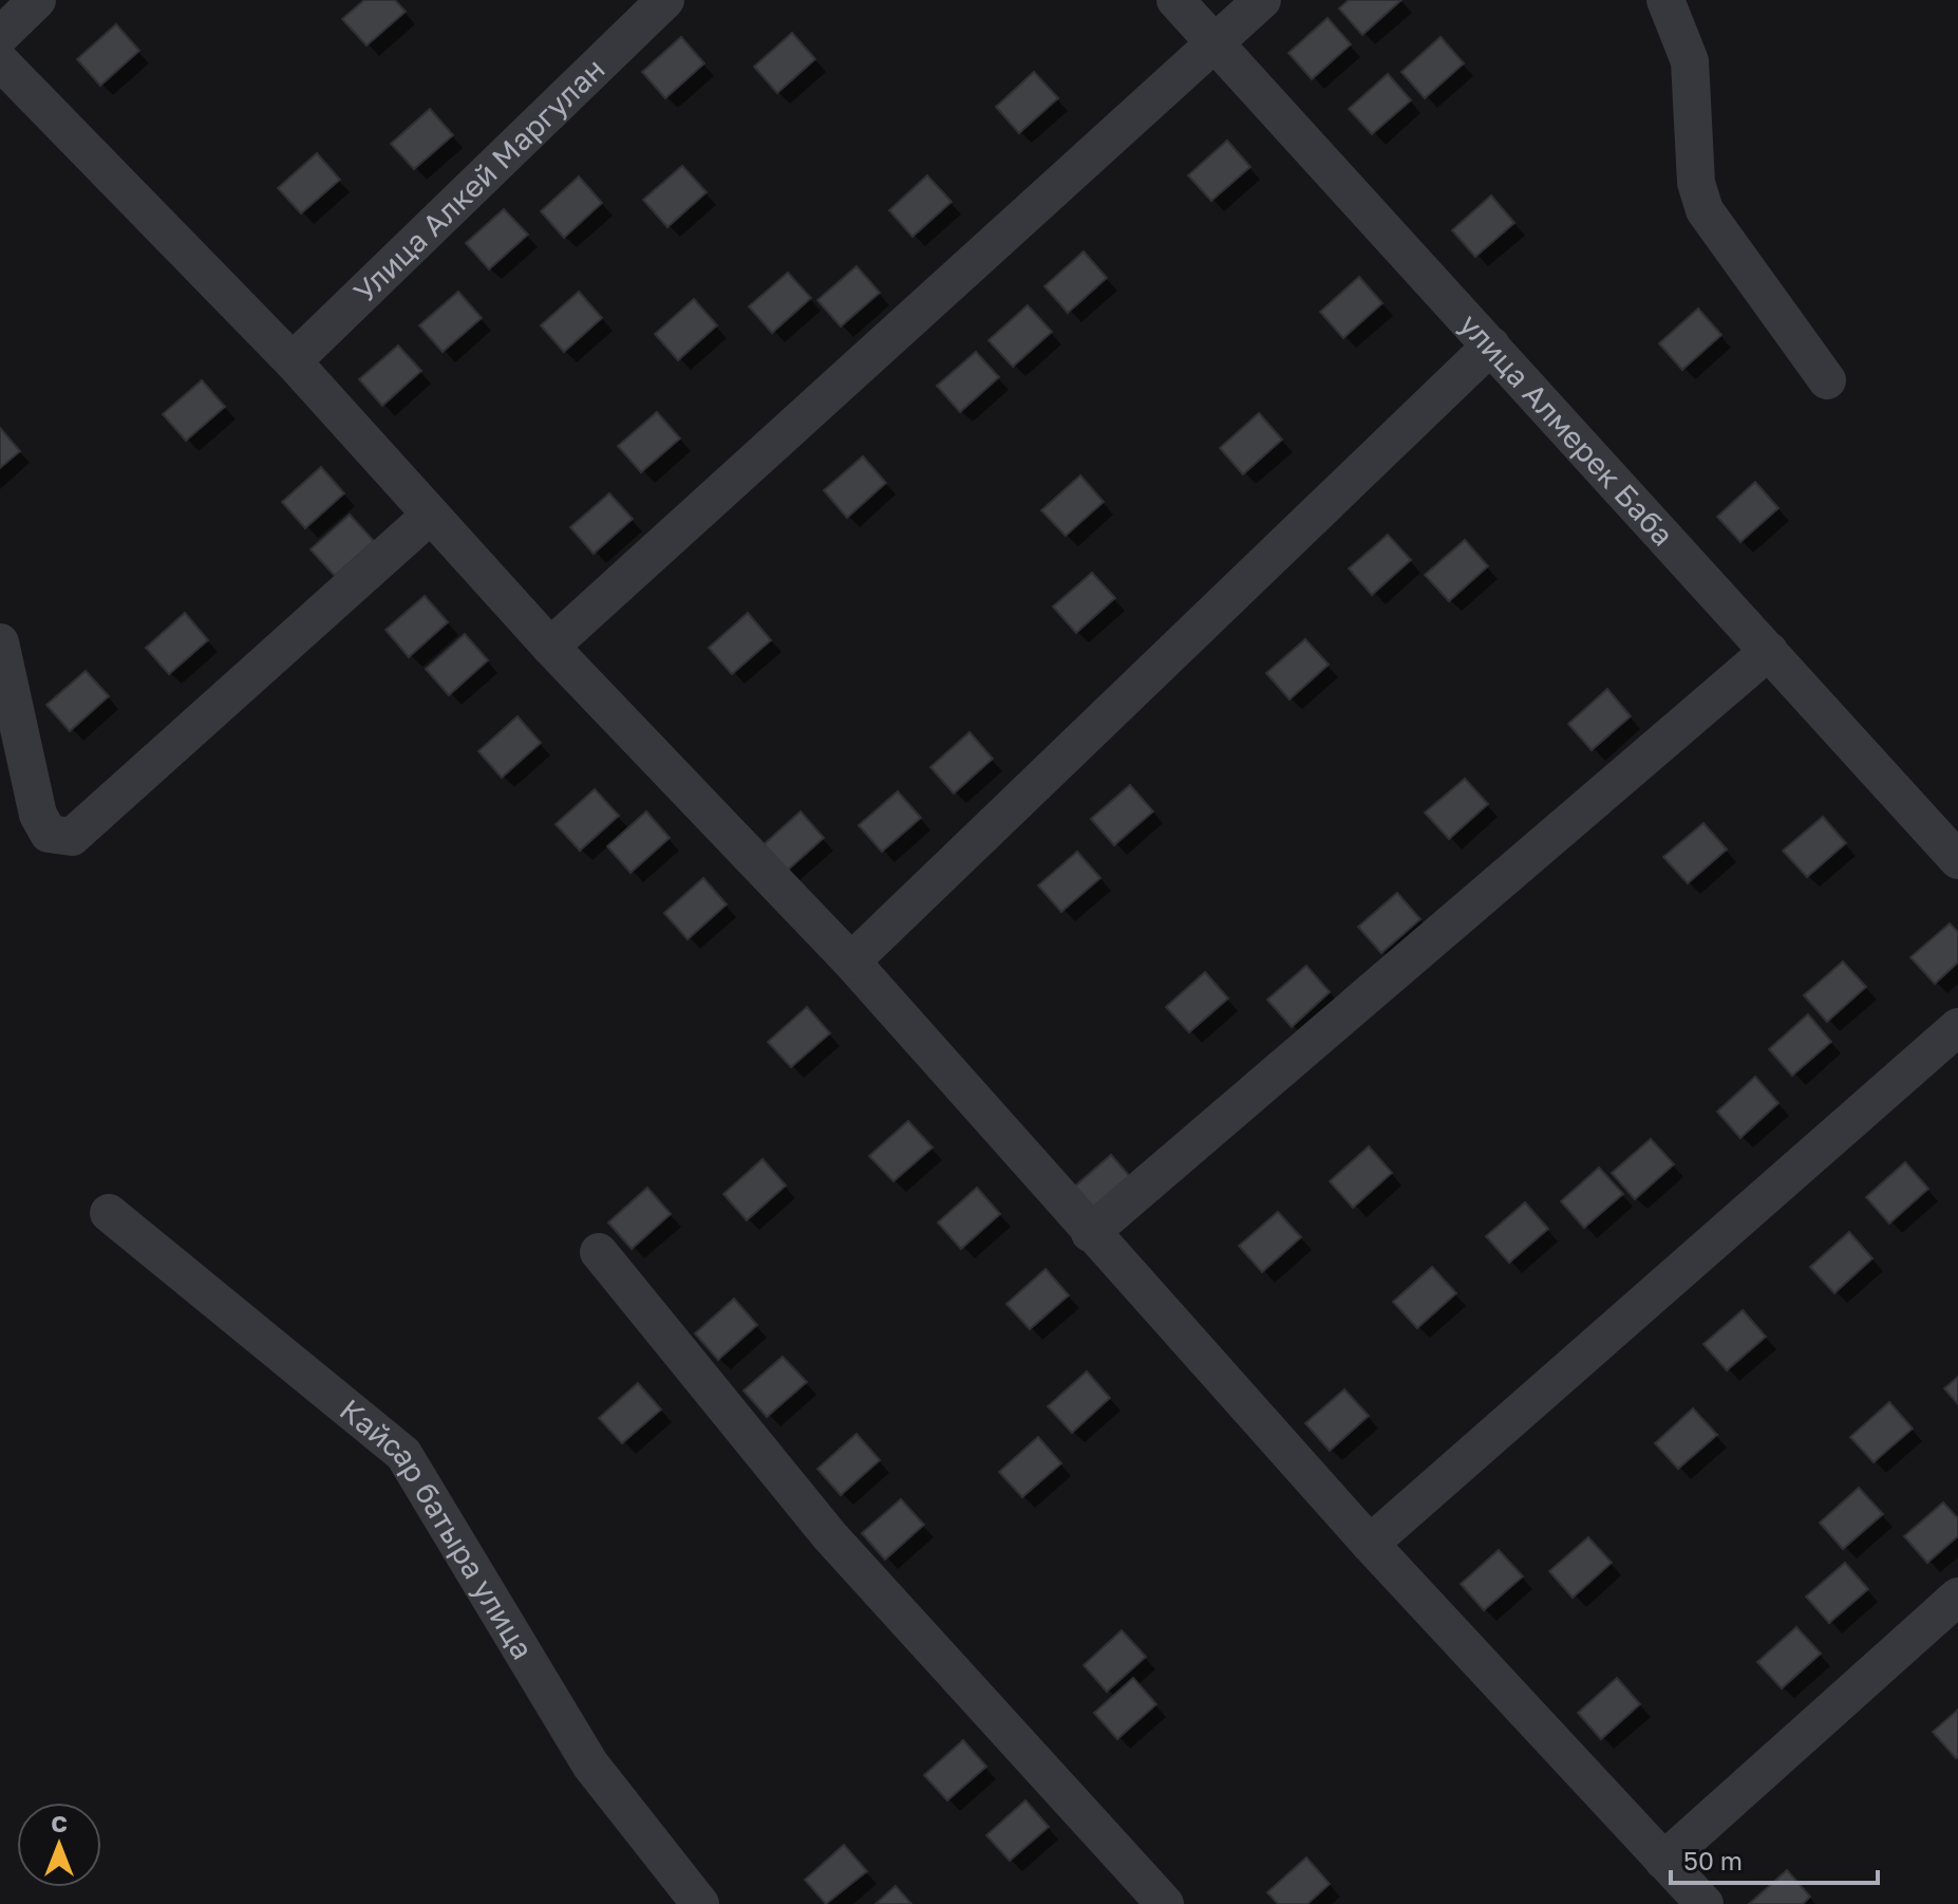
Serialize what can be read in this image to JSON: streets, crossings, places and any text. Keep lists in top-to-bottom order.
{
  "streets": {
    "street": ["Улица Алкей Маргулан", "улица Алмерек Баба", "Кайсар батыра улица"]
  },
  "scale_bar": "50 m",
  "north": "top"
}
